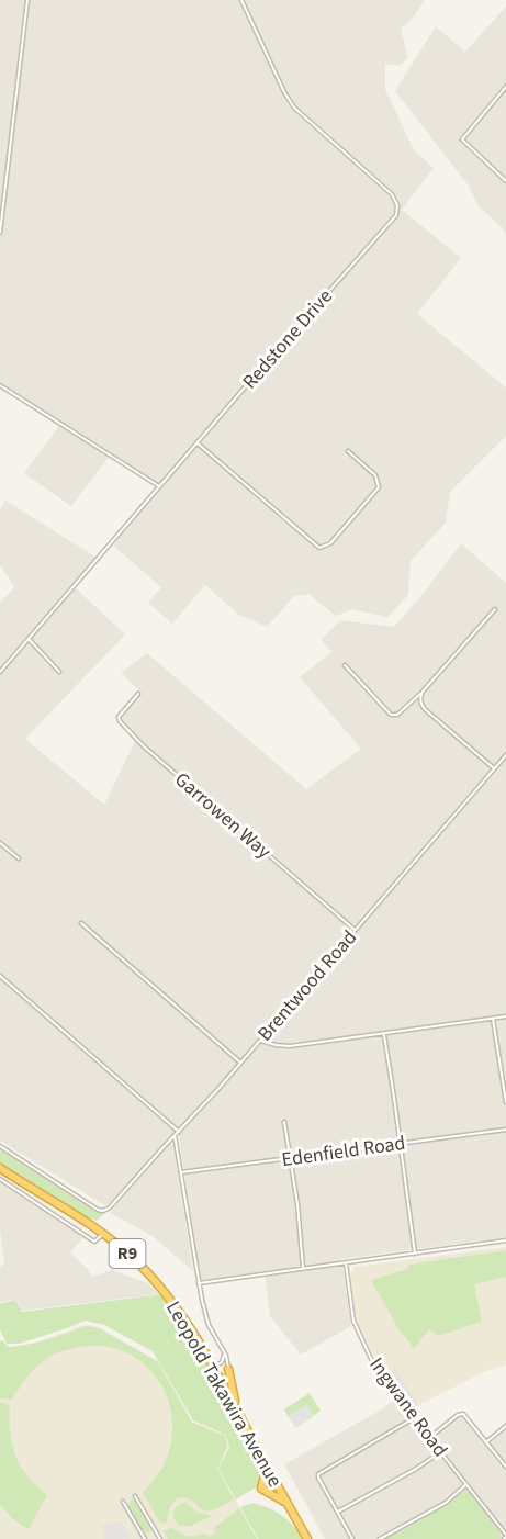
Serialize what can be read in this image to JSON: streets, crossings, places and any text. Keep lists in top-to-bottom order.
{
  "streets": {
    "highway": ["R9", "Leopold Takawira Avenue"],
    "street": [
      "Redstone Drive",
      "Garrowen Way",
      "Brentwood Road",
      "Edenfield Road",
      "Ingwane Road"
    ]
  },
  "crossings": [
    ["Garrowen Way", "Brentwood Road"]
  ]
}
